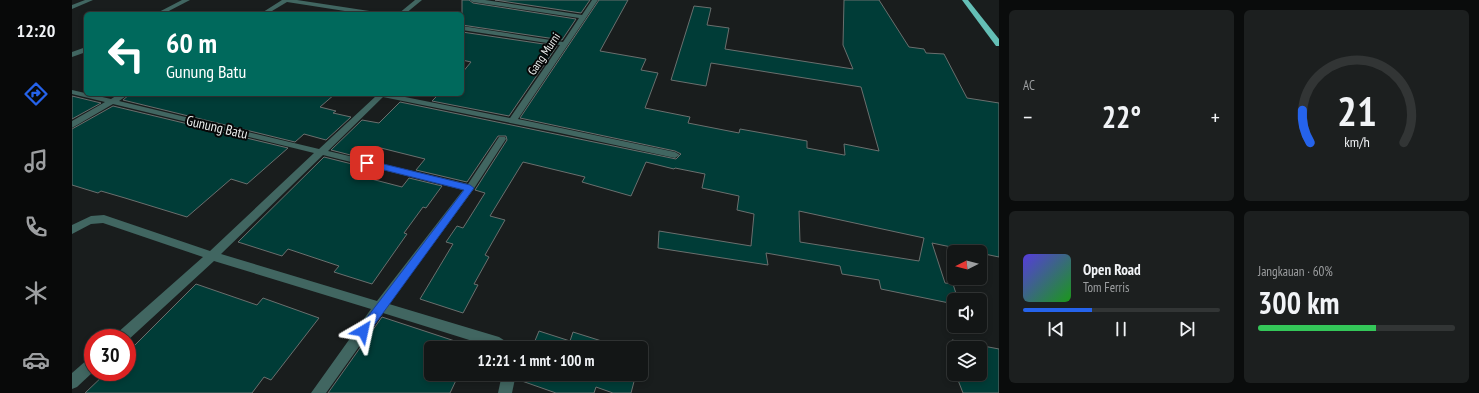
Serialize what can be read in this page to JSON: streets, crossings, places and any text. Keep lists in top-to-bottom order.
{
  "streets": {
    "street": ["Gang Murni", "Gunung Batu"]
  },
  "north": "left",
  "page": {
    "tabs": "12:20",
    "tile": [
      "AC",
      ["Jangkauan · 60%", "300 km"]
    ],
    "turn": ["60 m", "Gunung Batu"],
    "heat": ["−", "22°", "+"],
    "song": ["Open Road", "Tom Ferris"],
    "limit": "30",
    "trip": "12:21 · 1 mnt · 100 m",
    "gauge": ["21", "km/h"]
  }
}
